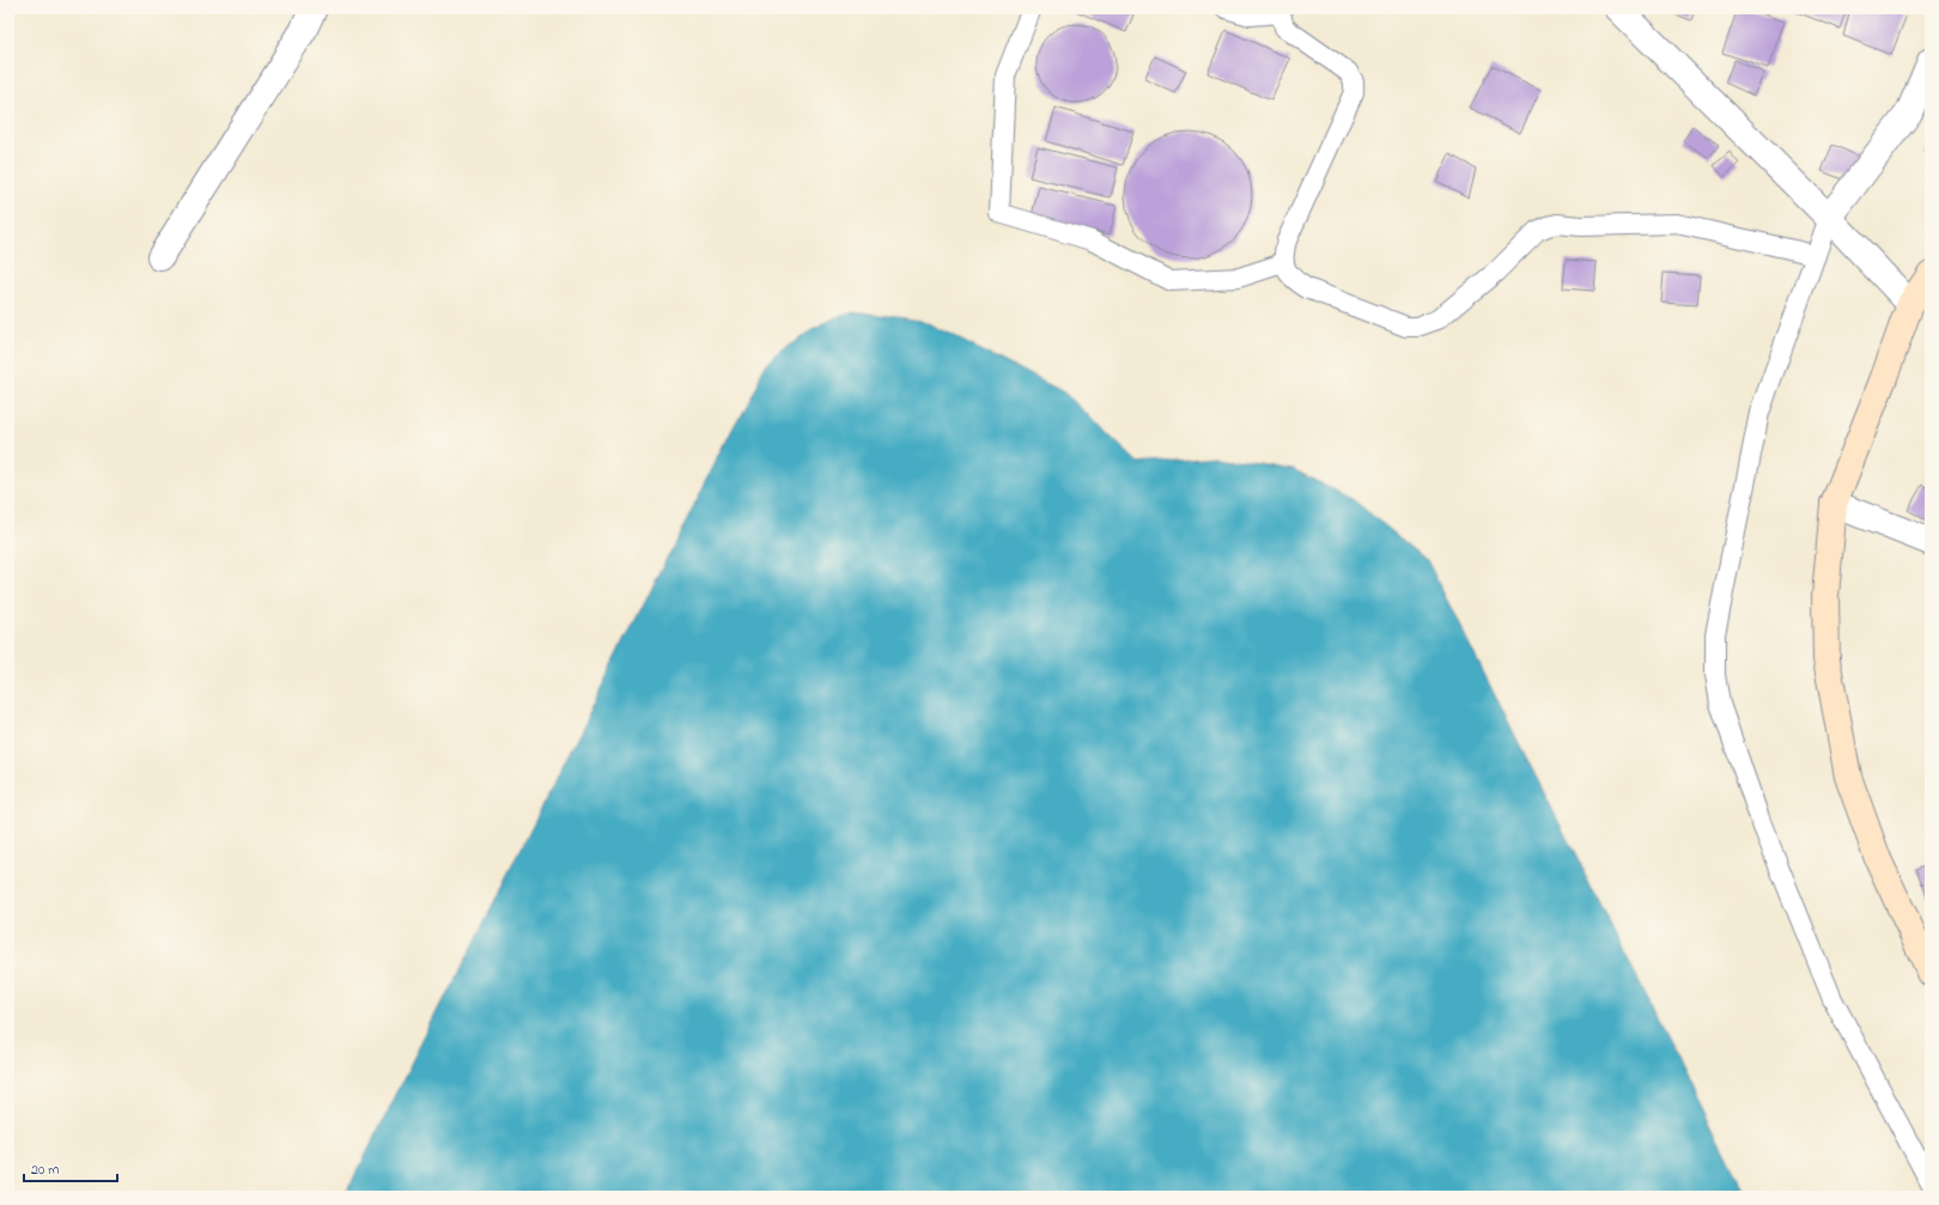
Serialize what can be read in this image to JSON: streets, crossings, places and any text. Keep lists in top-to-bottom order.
{
  "scale_bar": "20 m"
}
